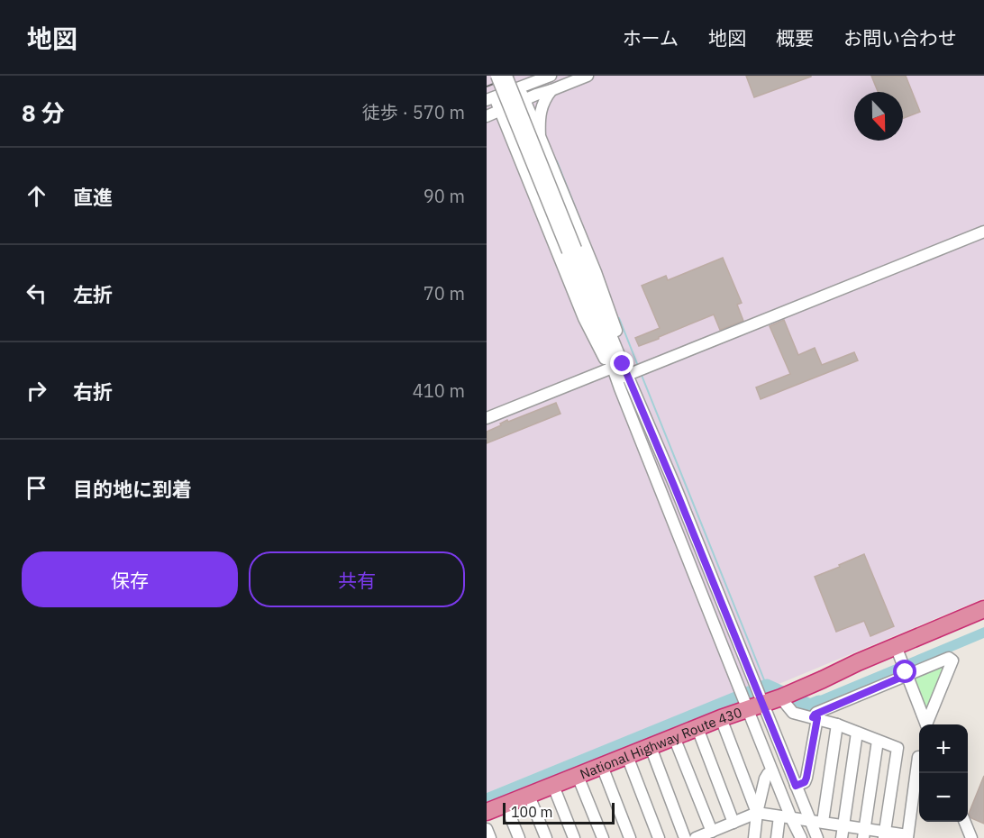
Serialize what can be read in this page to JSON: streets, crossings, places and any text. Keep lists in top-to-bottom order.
{
  "streets": {
    "highway": ["National Highway Route 430"]
  },
  "scale_bar": "100 m",
  "north": "bottom",
  "page": {
    "header": "地図",
    "nav": [
      "ホーム",
      "地図",
      "概要",
      "お問い合わせ"
    ],
    "heading": ["8 分", "徒歩 · 570 m"],
    "list": [
      ["直進", "90 m"],
      ["左折", "70 m"],
      ["右折", "410 m"],
      "目的地に到着"
    ],
    "buttons": ["保存", "共有"],
    "map_buttons": ["+", "−"],
    "scale": "100 m"
  }
}
